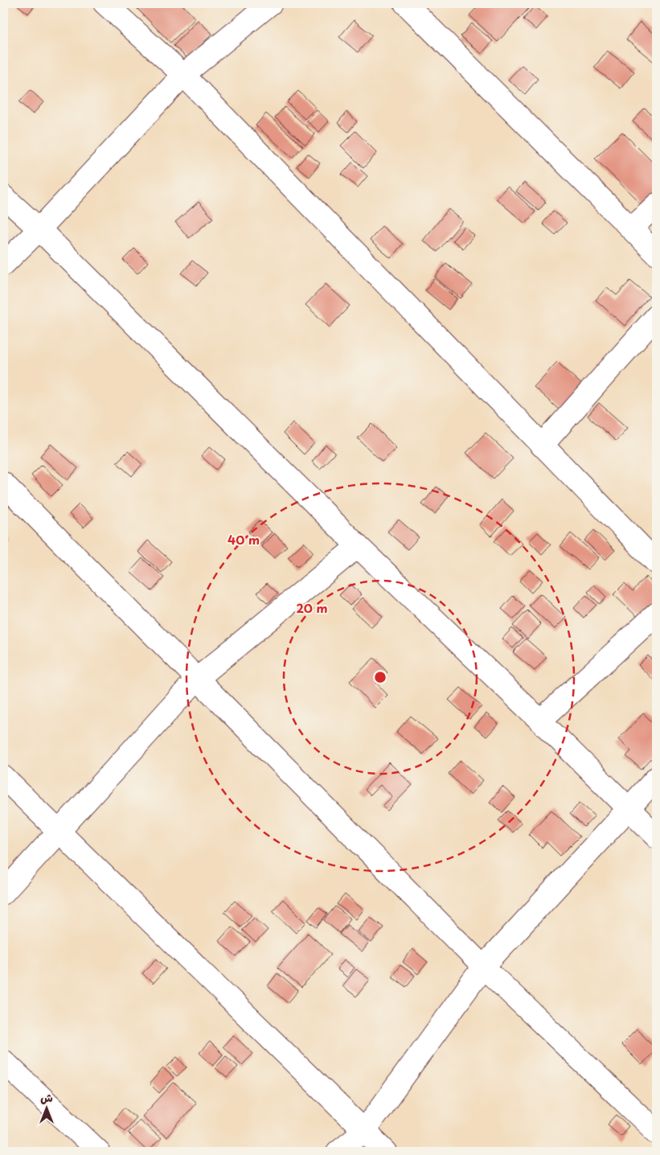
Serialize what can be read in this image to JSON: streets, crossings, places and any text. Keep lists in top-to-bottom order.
{
  "north": "top",
  "rings": ["40 m", "20 m"]
}
